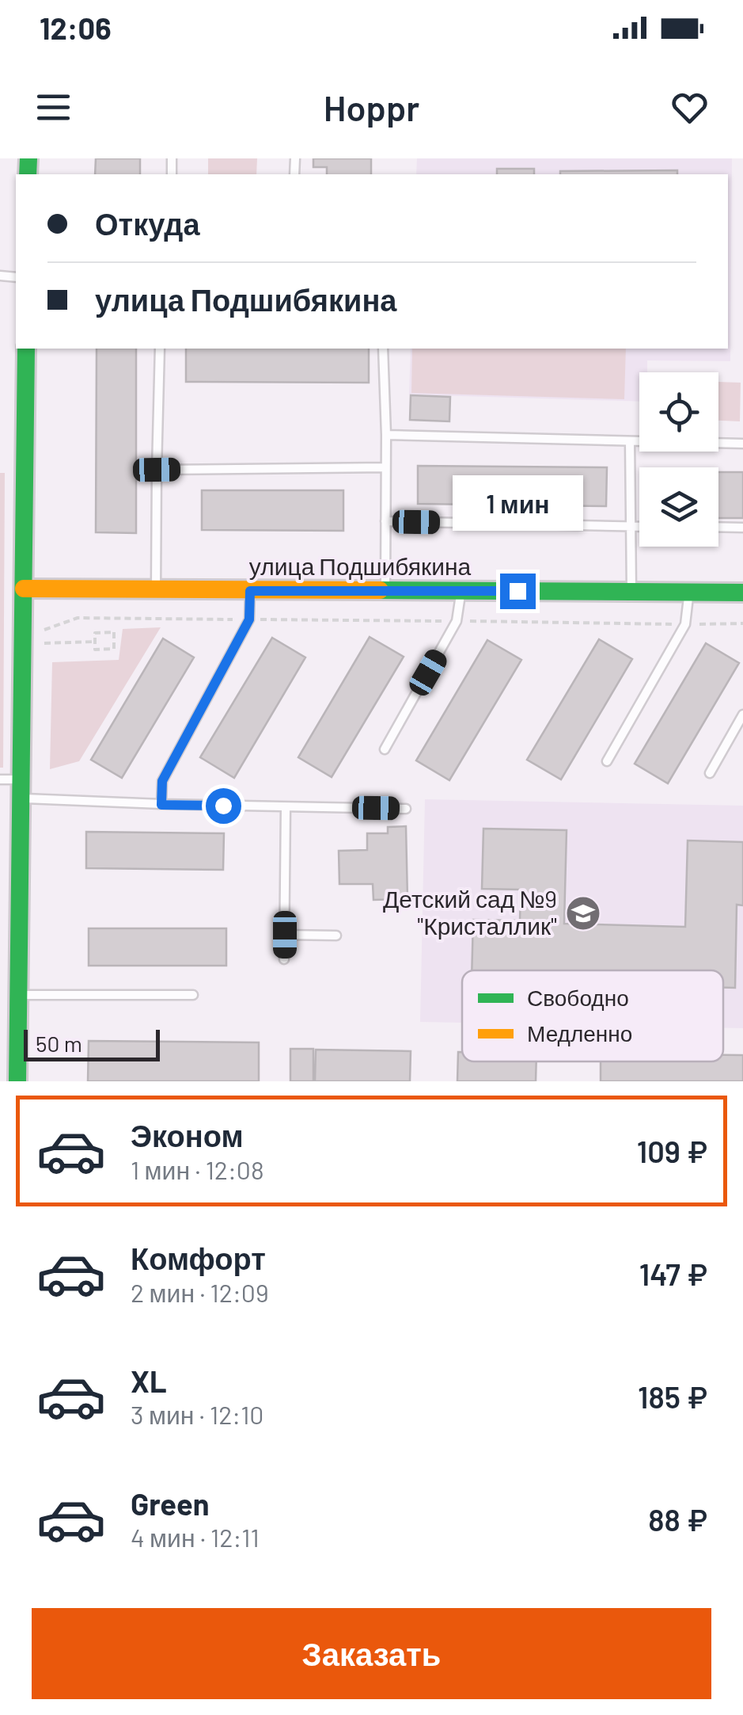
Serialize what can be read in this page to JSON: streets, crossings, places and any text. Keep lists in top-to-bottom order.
{
  "streets": {
    "main road": ["улица Подшибякина"]
  },
  "places": {
    "school or university": ["Детский сад №9 \"Кристаллик\""]
  },
  "legend": ["Свободно", "Медленно"],
  "scale_bar": "50 m",
  "page": {
    "status": "12:06",
    "header": "Hoppr",
    "banner": ["Откуда", "улица Подшибякина"],
    "bubble": "1 мин",
    "scale": "50 m",
    "list": [
      {
        "name": "Эконом",
        "note": "1 мин · 12:08",
        "value": "109 ₽"
      },
      {
        "name": "Комфорт",
        "note": "2 мин · 12:09",
        "value": "147 ₽"
      },
      {
        "name": "XL",
        "note": "3 мин · 12:10",
        "value": "185 ₽"
      },
      {
        "name": "Green",
        "note": "4 мин · 12:11",
        "value": "88 ₽"
      }
    ],
    "buttons": "Заказать"
  }
}
